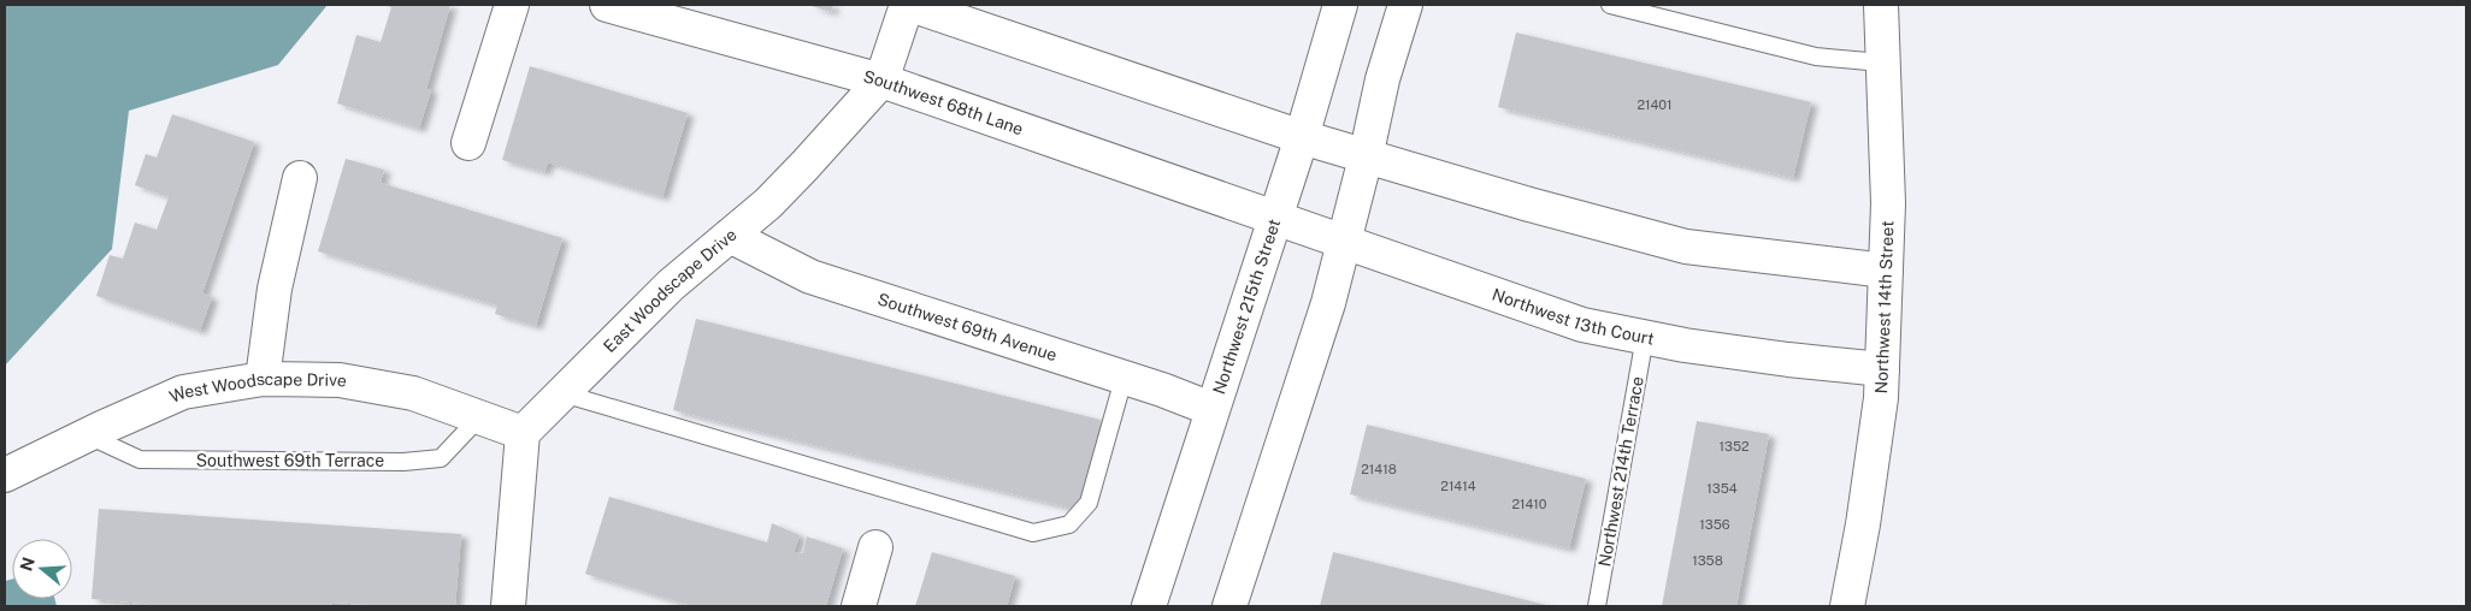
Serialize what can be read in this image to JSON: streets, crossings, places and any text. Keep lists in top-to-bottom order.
{
  "streets": {
    "street": [
      "Southwest 68th Lane",
      "East Woodscape Drive",
      "Northwest 215th Street",
      "Northwest 14th Street",
      "Northwest 13th Court",
      "Southwest 69th Avenue",
      "West Woodscape Drive"
    ],
    "lane": ["Southwest 69th Terrace", "Northwest 214th Terrace"]
  },
  "crossings": [
    ["Southwest 68th Lane", "East Woodscape Drive"],
    ["Southwest 68th Lane", "Northwest 215th Street"],
    ["Southwest 68th Lane", "Northwest 13th Court"],
    ["East Woodscape Drive", "Southwest 69th Avenue"],
    ["East Woodscape Drive", "West Woodscape Drive"],
    ["Northwest 215th Street", "Northwest 13th Court"],
    ["Northwest 215th Street", "Southwest 69th Avenue"],
    ["Northwest 14th Street", "Northwest 13th Court"],
    ["Northwest 13th Court", "Northwest 214th Terrace"],
    ["West Woodscape Drive", "Southwest 69th Terrace"]
  ],
  "house_numbers": [
    "21401",
    "1352",
    "21418",
    "21414",
    "1354",
    "21410",
    "1356",
    "1358"
  ],
  "north": "left"
}
